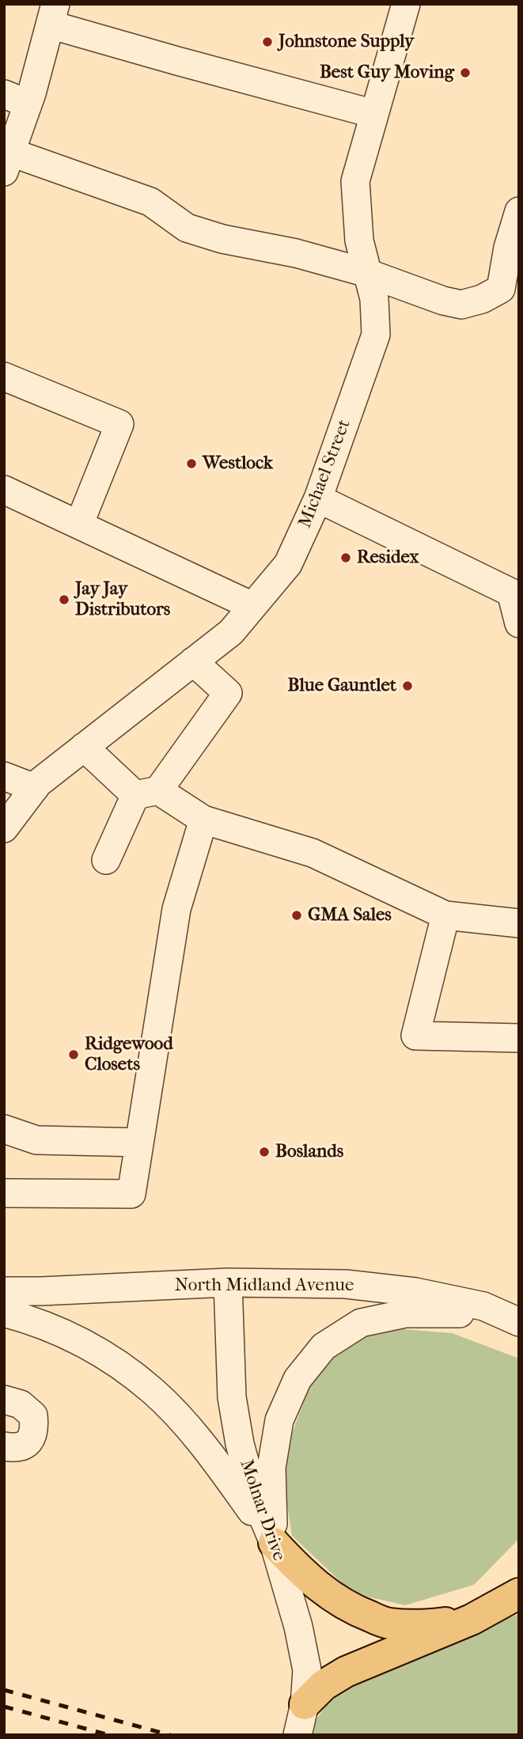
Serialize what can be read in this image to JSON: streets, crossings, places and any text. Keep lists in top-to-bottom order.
{
  "streets": {
    "street": ["Michael Street", "North Midland Avenue", "Molnar Drive"]
  },
  "crossings": [
    ["North Midland Avenue", "Molnar Drive"]
  ],
  "places": [
    "Johnstone Supply",
    "Best Guy Moving",
    "Westlock",
    "Residex",
    "Jay Jay Distributors",
    "Blue Gauntlet",
    "GMA Sales",
    "Ridgewood Closets",
    "Boslands"
  ]
}
